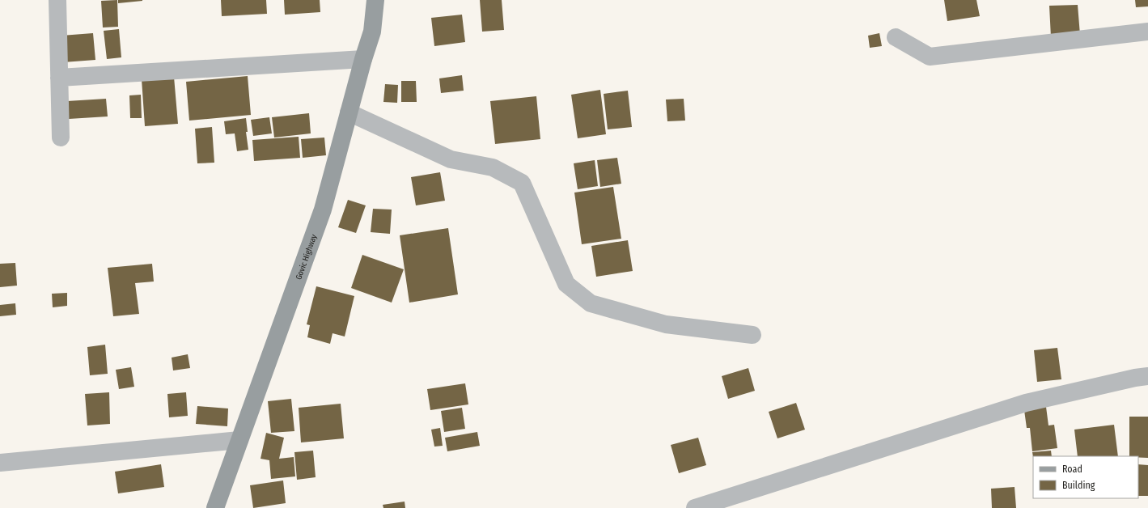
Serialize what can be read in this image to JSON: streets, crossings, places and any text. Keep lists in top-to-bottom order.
{
  "streets": {
    "main road": ["Govic Highway"]
  },
  "legend": ["Road", "Building"]
}
